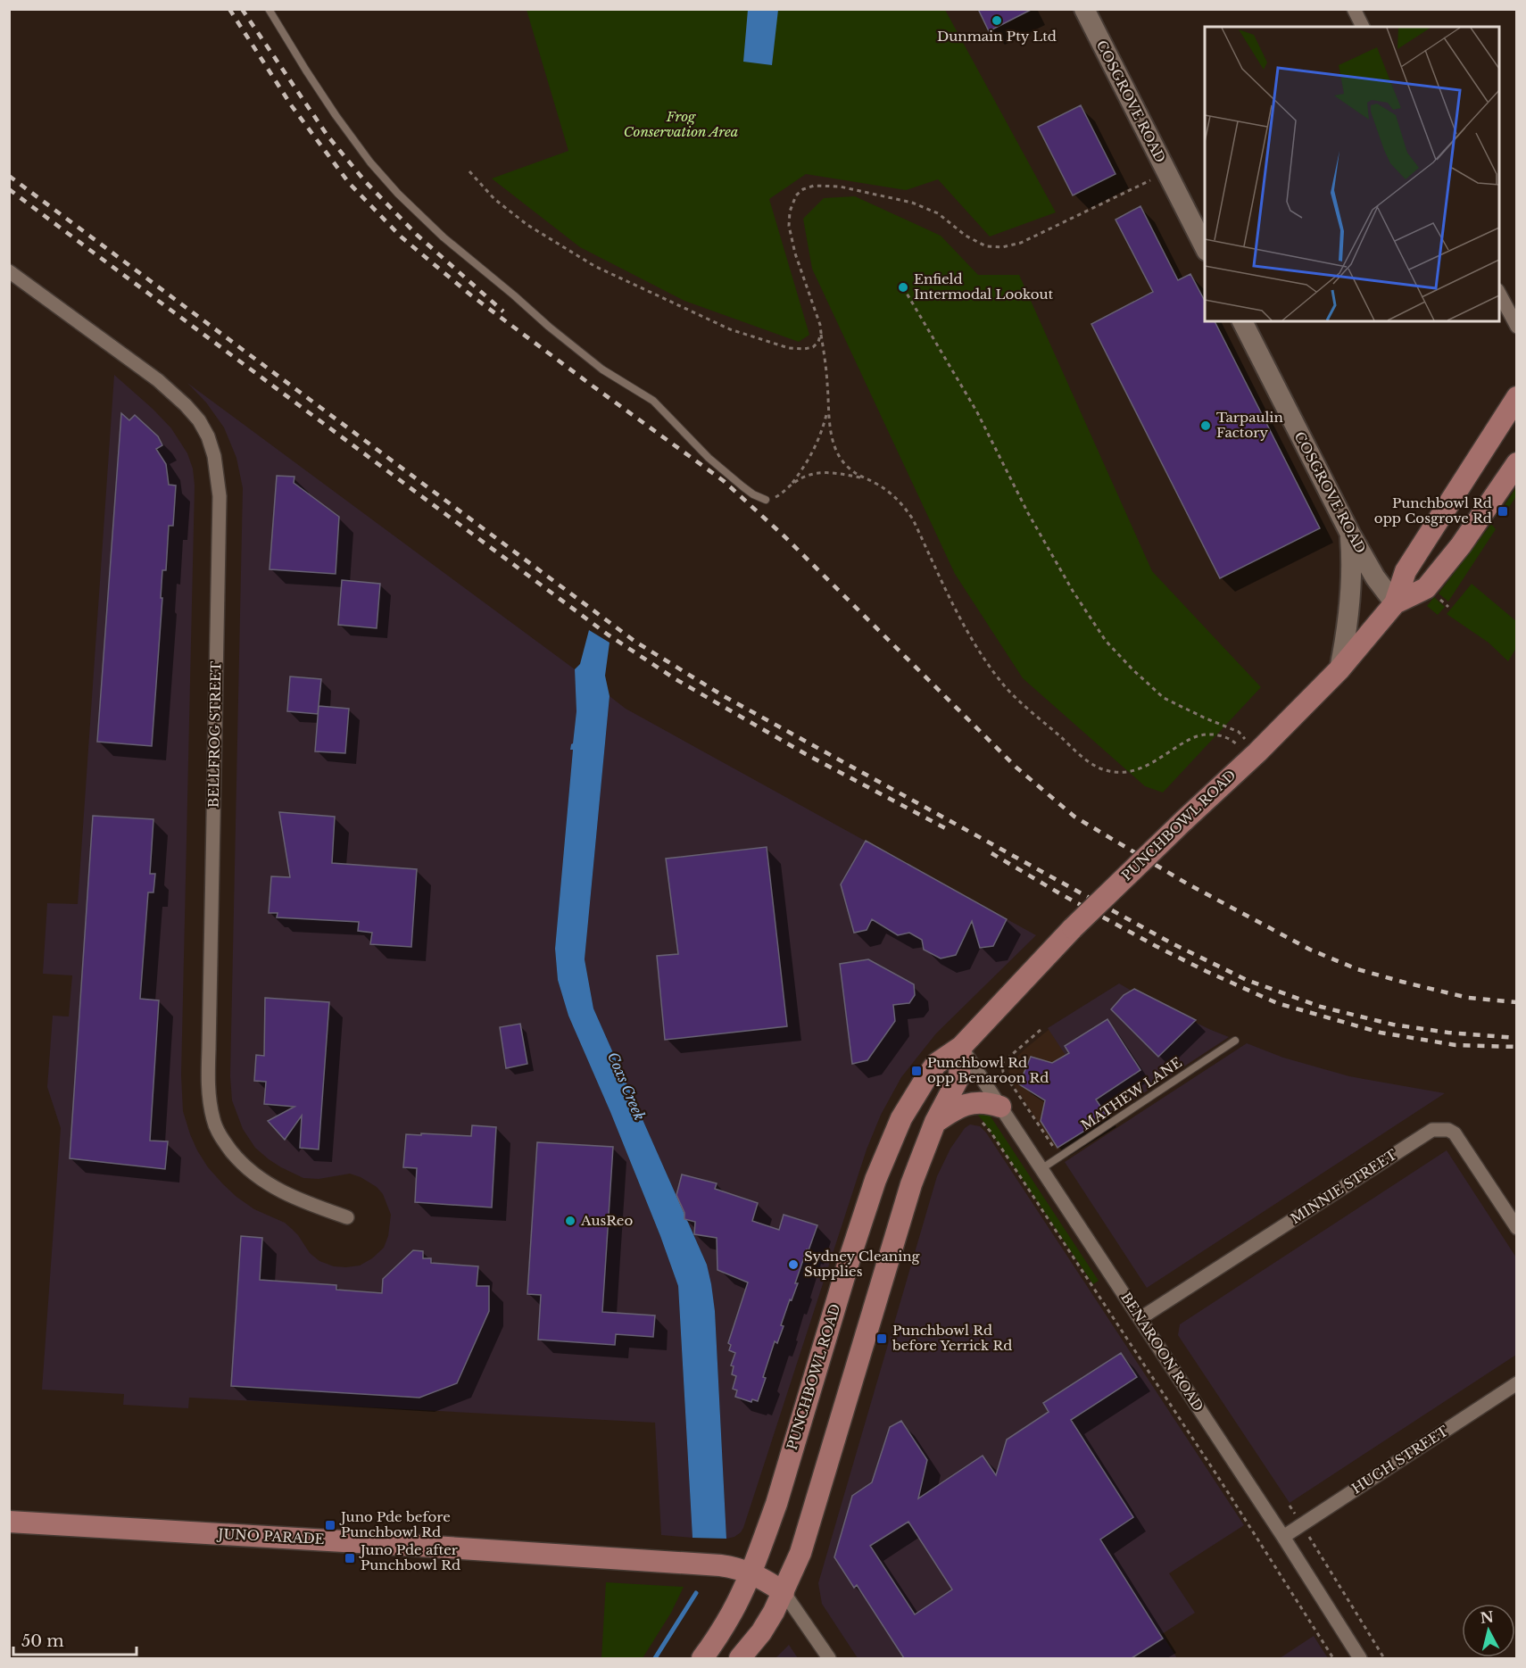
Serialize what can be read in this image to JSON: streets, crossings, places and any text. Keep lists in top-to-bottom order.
{
  "streets": {
    "main road": ["COSGROVE ROAD", "PUNCHBOWL ROAD", "JUNO PARADE"],
    "street": [
      "BELLFROG STREET",
      "MINNIE STREET",
      "BENAROON ROAD",
      "HUGH STREET"
    ],
    "lane": ["MATHEW LANE"]
  },
  "crossings": [
    ["COSGROVE ROAD", "PUNCHBOWL ROAD"],
    ["PUNCHBOWL ROAD", "BENAROON ROAD"],
    ["PUNCHBOWL ROAD", "JUNO PARADE"],
    ["MATHEW LANE", "BENAROON ROAD"],
    ["MINNIE STREET", "BENAROON ROAD"],
    ["BENAROON ROAD", "HUGH STREET"]
  ],
  "water": ["Coxs Creek"],
  "parks": ["Frog Conservation Area"],
  "places": {
    "other": [
      "Dunmain Pty Ltd",
      "Enfield Intermodal Lookout",
      "Tarpaulin Factory",
      "AusReo",
      "Sydney Cleaning Supplies"
    ],
    "transit": [
      "Punchbowl Rd opp Cosgrove Rd",
      "Punchbowl Rd opp Benaroon Rd",
      "Punchbowl Rd before Yerrick Rd",
      "Juno Pde before Punchbowl Rd",
      "Juno Pde after Punchbowl Rd"
    ]
  },
  "scale_bar": "50 m",
  "north": "top"
}
